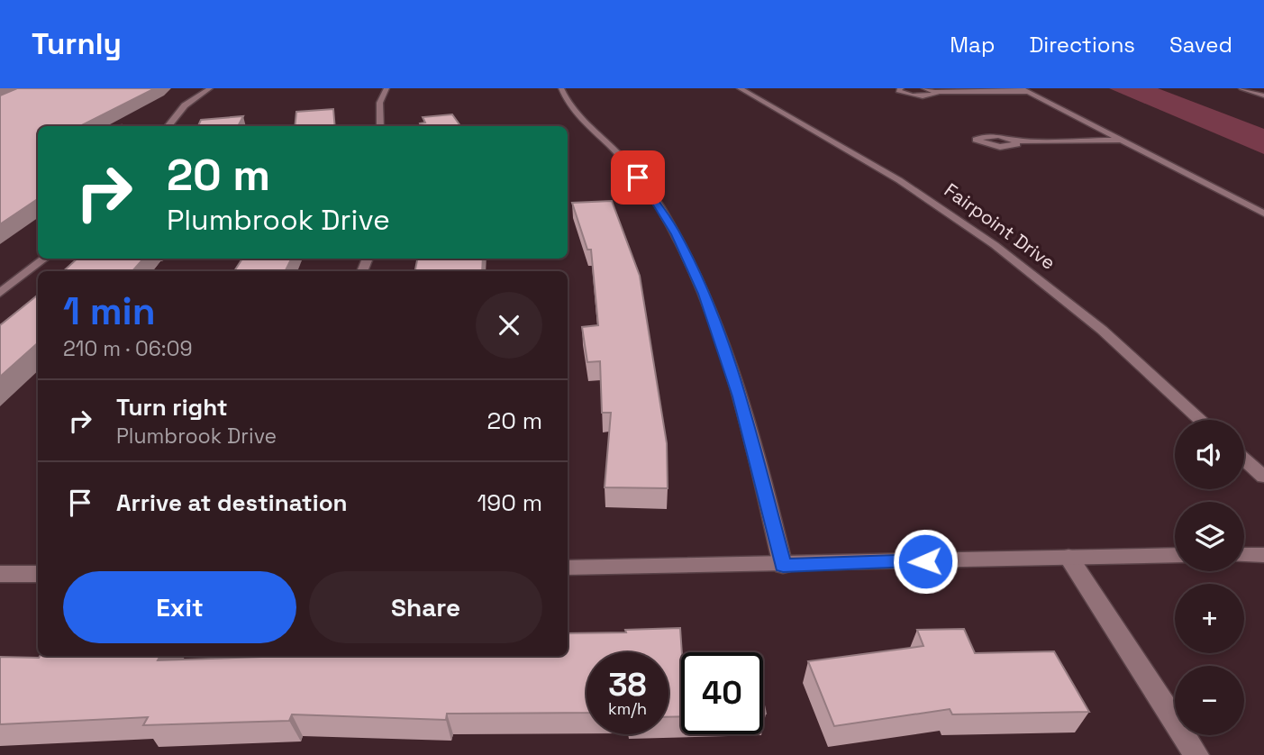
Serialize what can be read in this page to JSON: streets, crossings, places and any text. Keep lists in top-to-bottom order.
{
  "streets": {
    "street": ["Fairpoint Drive"]
  },
  "page": {
    "header": "Turnly",
    "nav": ["Map", "Directions", "Saved"],
    "turn": ["20 m", "Plumbrook Drive"],
    "heading": ["1 min", "210 m · 06:09"],
    "list": [
      {
        "name": "Turn right",
        "note": "Plumbrook Drive",
        "value": "20 m"
      },
      {
        "name": "Arrive at destination",
        "value": "190 m"
      }
    ],
    "map_buttons": ["+", "−"],
    "buttons": ["Exit", "Share"],
    "speed": "38 km/h",
    "limit": "40"
  }
}
